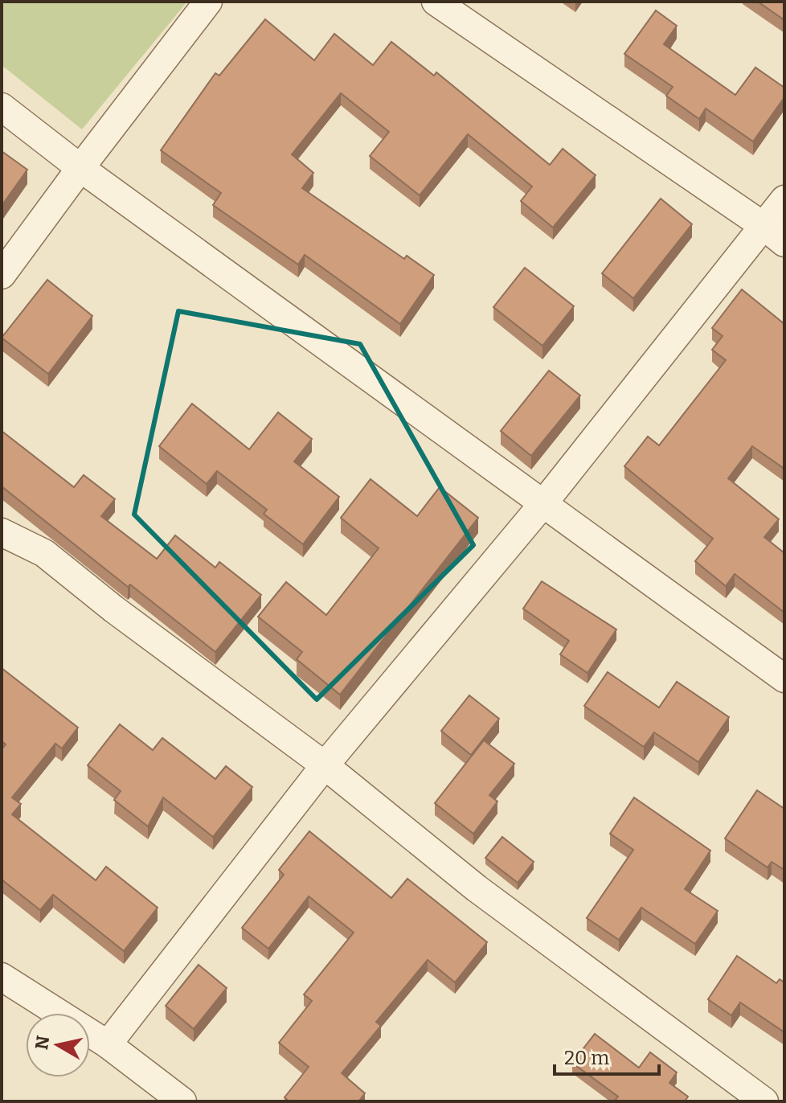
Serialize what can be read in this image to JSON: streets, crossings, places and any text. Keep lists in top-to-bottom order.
{
  "scale_bar": "20 m",
  "north": "left"
}
